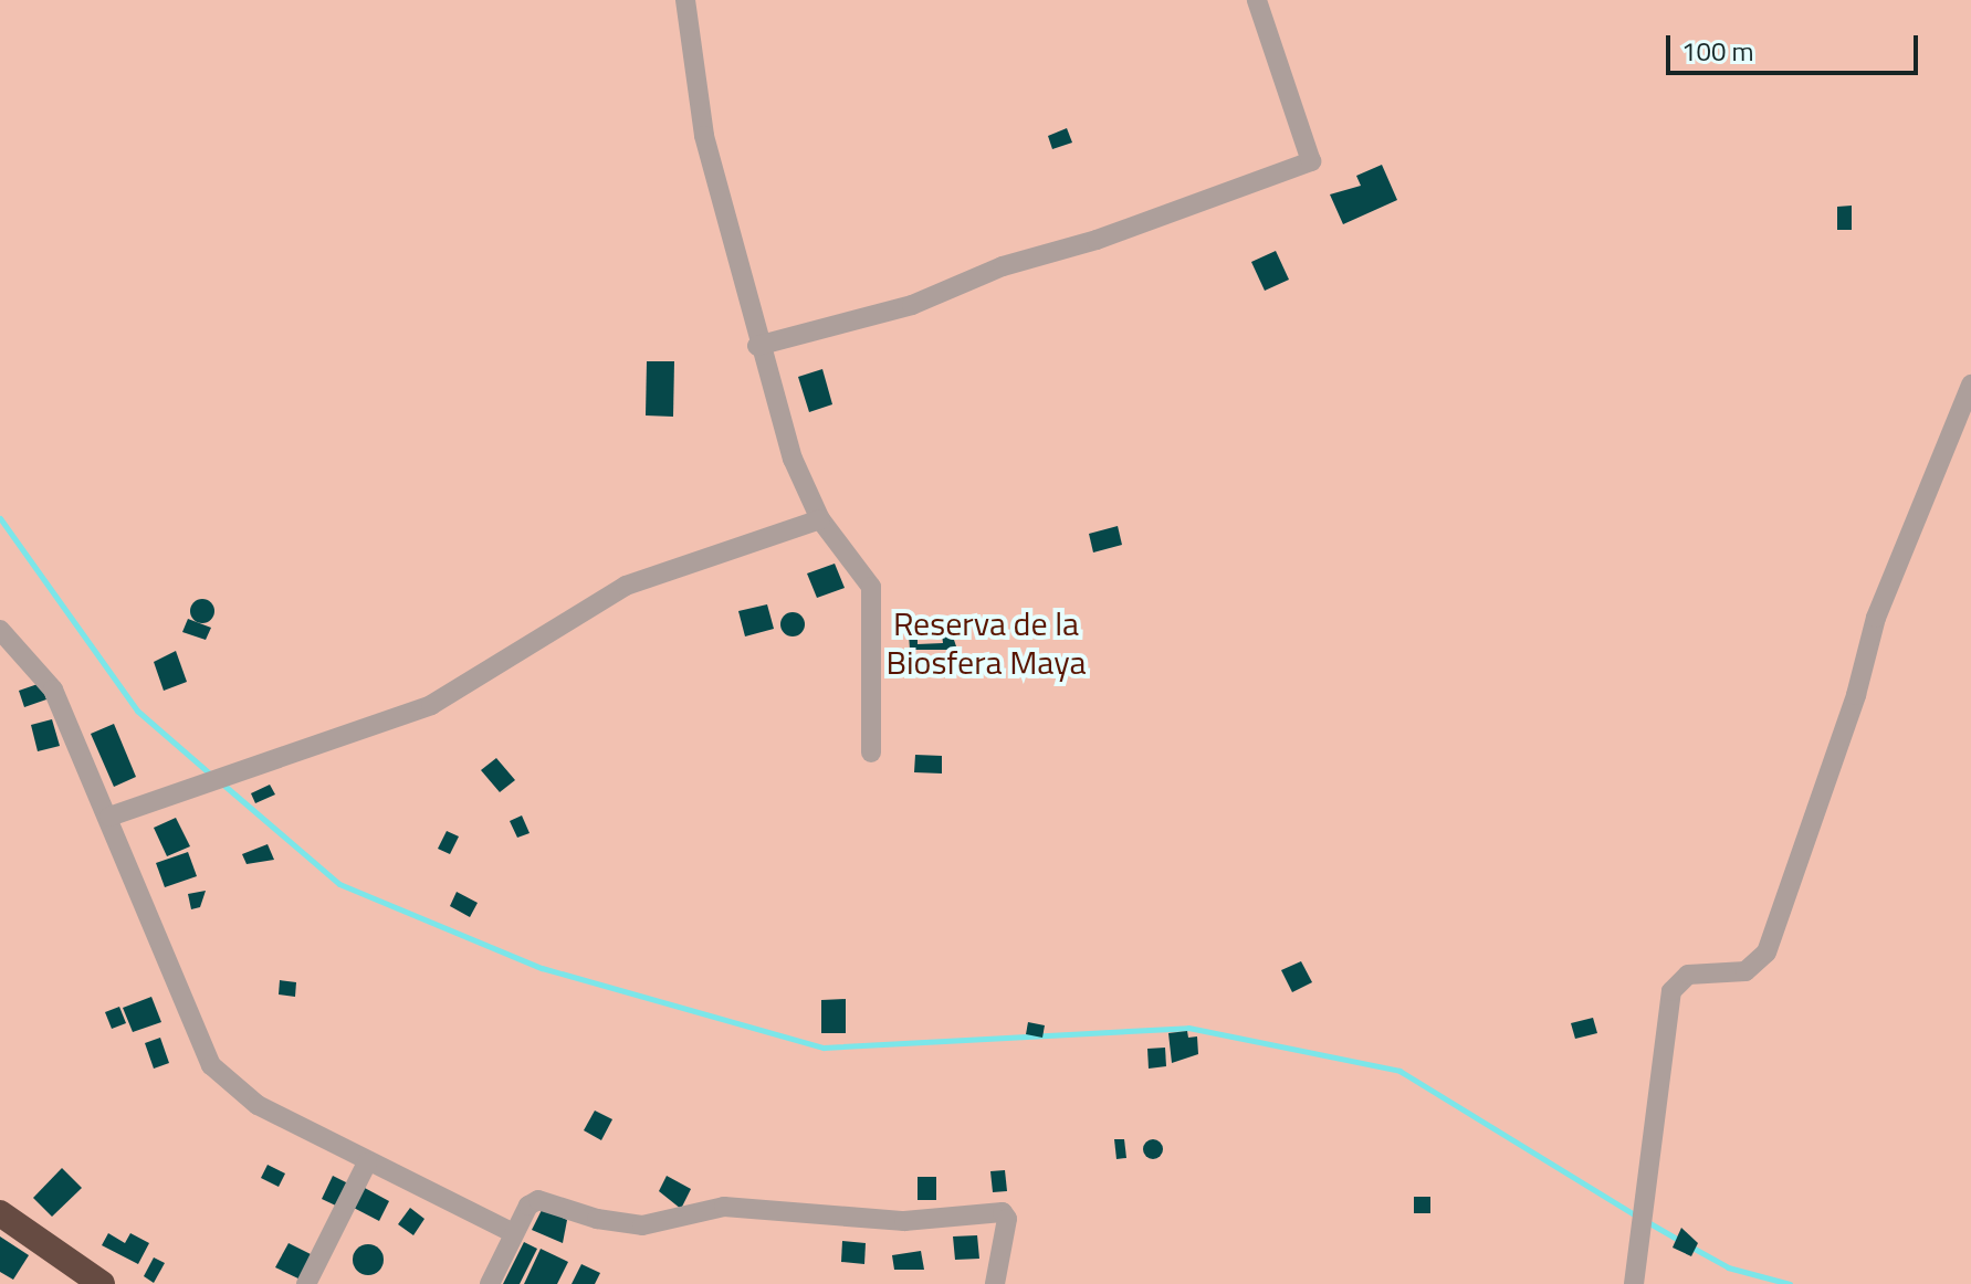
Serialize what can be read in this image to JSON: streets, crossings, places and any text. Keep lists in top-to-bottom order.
{
  "parks": ["Reserva de la Biosfera Maya"],
  "scale_bar": "100 m"
}
